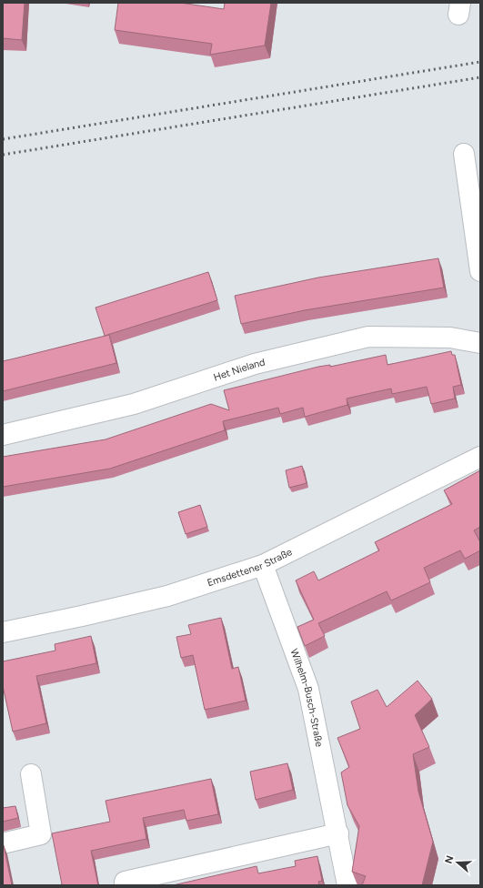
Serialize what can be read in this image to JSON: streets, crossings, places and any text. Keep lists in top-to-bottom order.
{
  "streets": {
    "street": ["Het Nieland", "Emsdettener Straße", "Wilhelm-Busch-Straße"]
  },
  "crossings": [
    ["Emsdettener Straße", "Wilhelm-Busch-Straße"]
  ],
  "north": "left"
}
